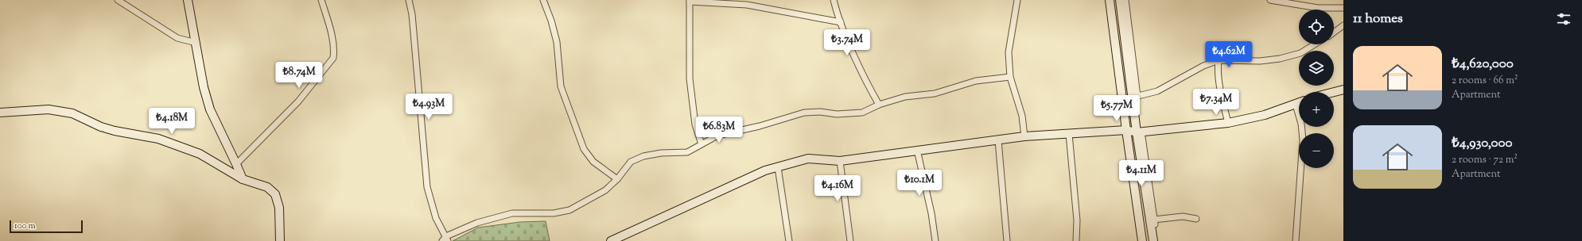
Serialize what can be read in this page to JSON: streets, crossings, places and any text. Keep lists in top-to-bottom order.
{
  "scale_bar": "100 m",
  "page": {
    "heading": "11 homes",
    "map_buttons": ["+", "−"],
    "price": [
      "₺3.74M",
      "₺4.62M",
      "₺8.74M",
      "₺7.34M",
      "₺4.93M",
      "₺5.77M",
      "₺4.18M",
      "₺6.83M",
      "₺4.11M",
      "₺10.1M",
      "₺4.16M"
    ],
    "list": [
      {
        "name": "₺4,620,000",
        "note": "2 rooms · 66 m² · Apartment"
      },
      {
        "name": "₺4,930,000",
        "note": "2 rooms · 72 m² · Apartment"
      }
    ],
    "scale": "100 m"
  }
}
